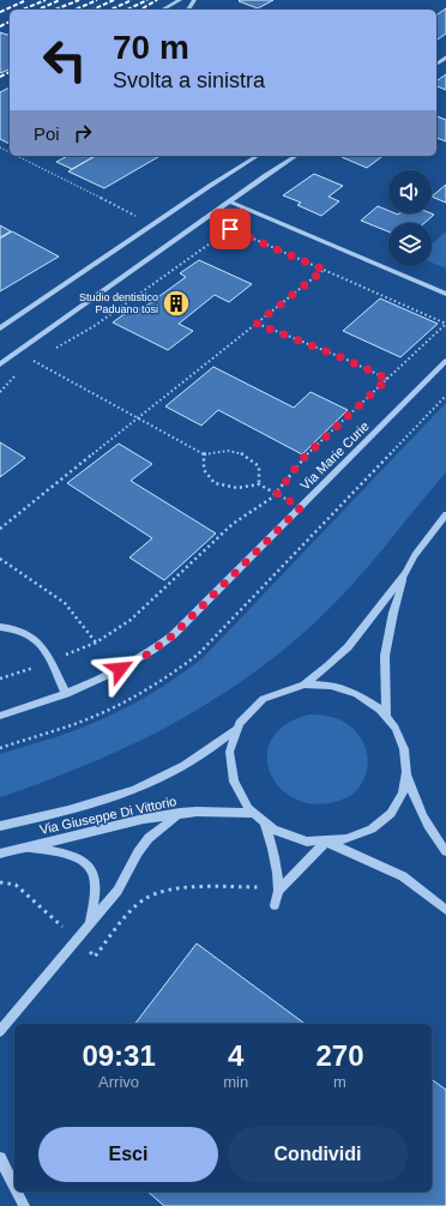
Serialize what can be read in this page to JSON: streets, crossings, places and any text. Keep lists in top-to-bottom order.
{
  "streets": {
    "street": ["Via Marie Curie", "Via Giuseppe Di Vittorio"]
  },
  "places": {
    "building": ["Studio dentistico Paduano tosi"]
  },
  "page": {
    "turn": ["70 m", "Svolta a sinistra"],
    "then": "Poi",
    "eta": [
      "09:31",
      "Arrivo",
      "4",
      "min",
      "270",
      "m"
    ],
    "buttons": ["Esci", "Condividi"]
  }
}
